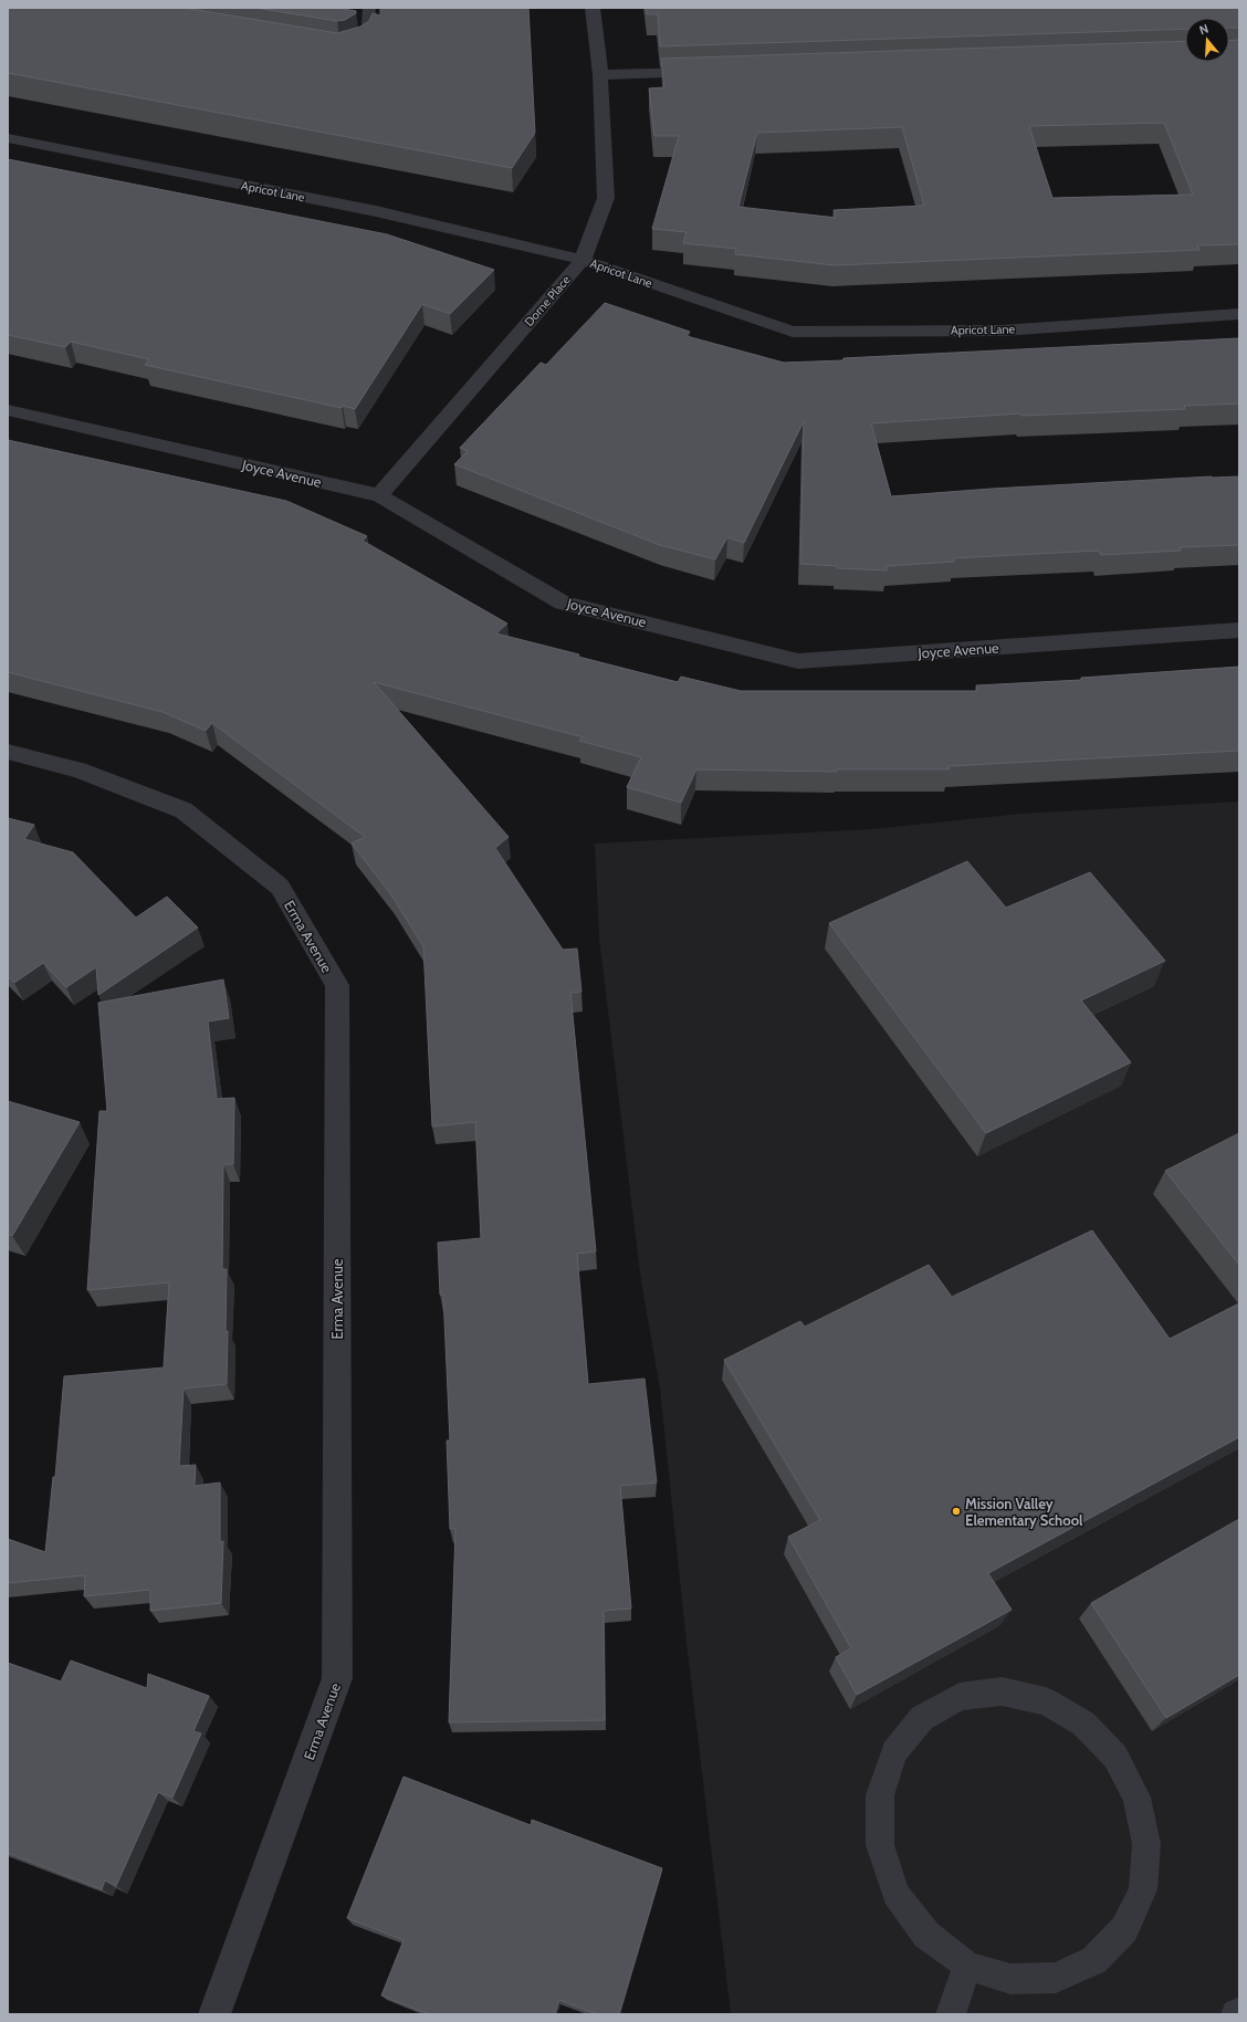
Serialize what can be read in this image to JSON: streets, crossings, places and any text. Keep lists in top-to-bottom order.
{
  "streets": {
    "street": [
      "Apricot Lane",
      "Dorne Place",
      "Joyce Avenue",
      "Erma Avenue"
    ]
  },
  "crossings": [
    ["Apricot Lane", "Dorne Place"],
    ["Dorne Place", "Joyce Avenue"]
  ],
  "places": ["Mission Valley Elementary School"],
  "north": "top"
}
